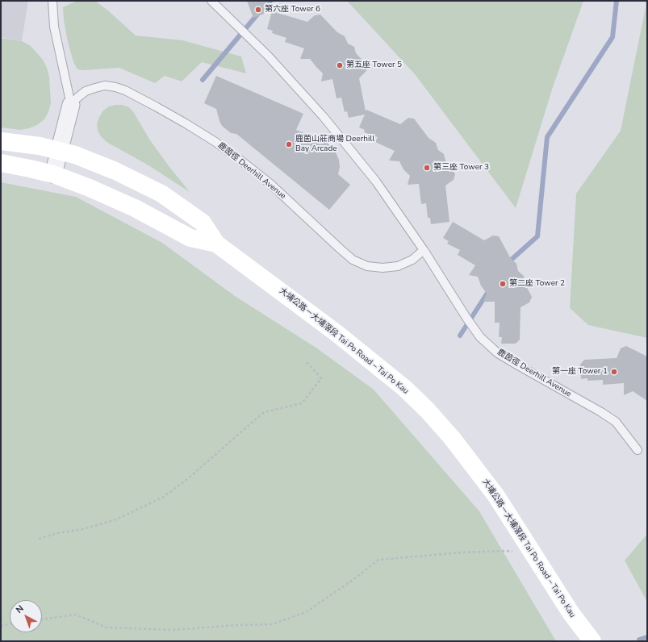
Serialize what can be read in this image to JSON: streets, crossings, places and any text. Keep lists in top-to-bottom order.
{
  "streets": {
    "main road": ["大埔公路－大埔滘段 Tai Po Road – Tai Po Kau"],
    "lane": ["鹿茵徑 Deerhill Avenue"]
  },
  "places": [
    "第六座 Tower 6",
    "第五座 Tower 5",
    "鹿茵山莊商場 Deerhill Bay Arcade",
    "第三座 Tower 3",
    "第二座 Tower 2",
    "第一座 Tower 1"
  ],
  "north": "top left"
}
